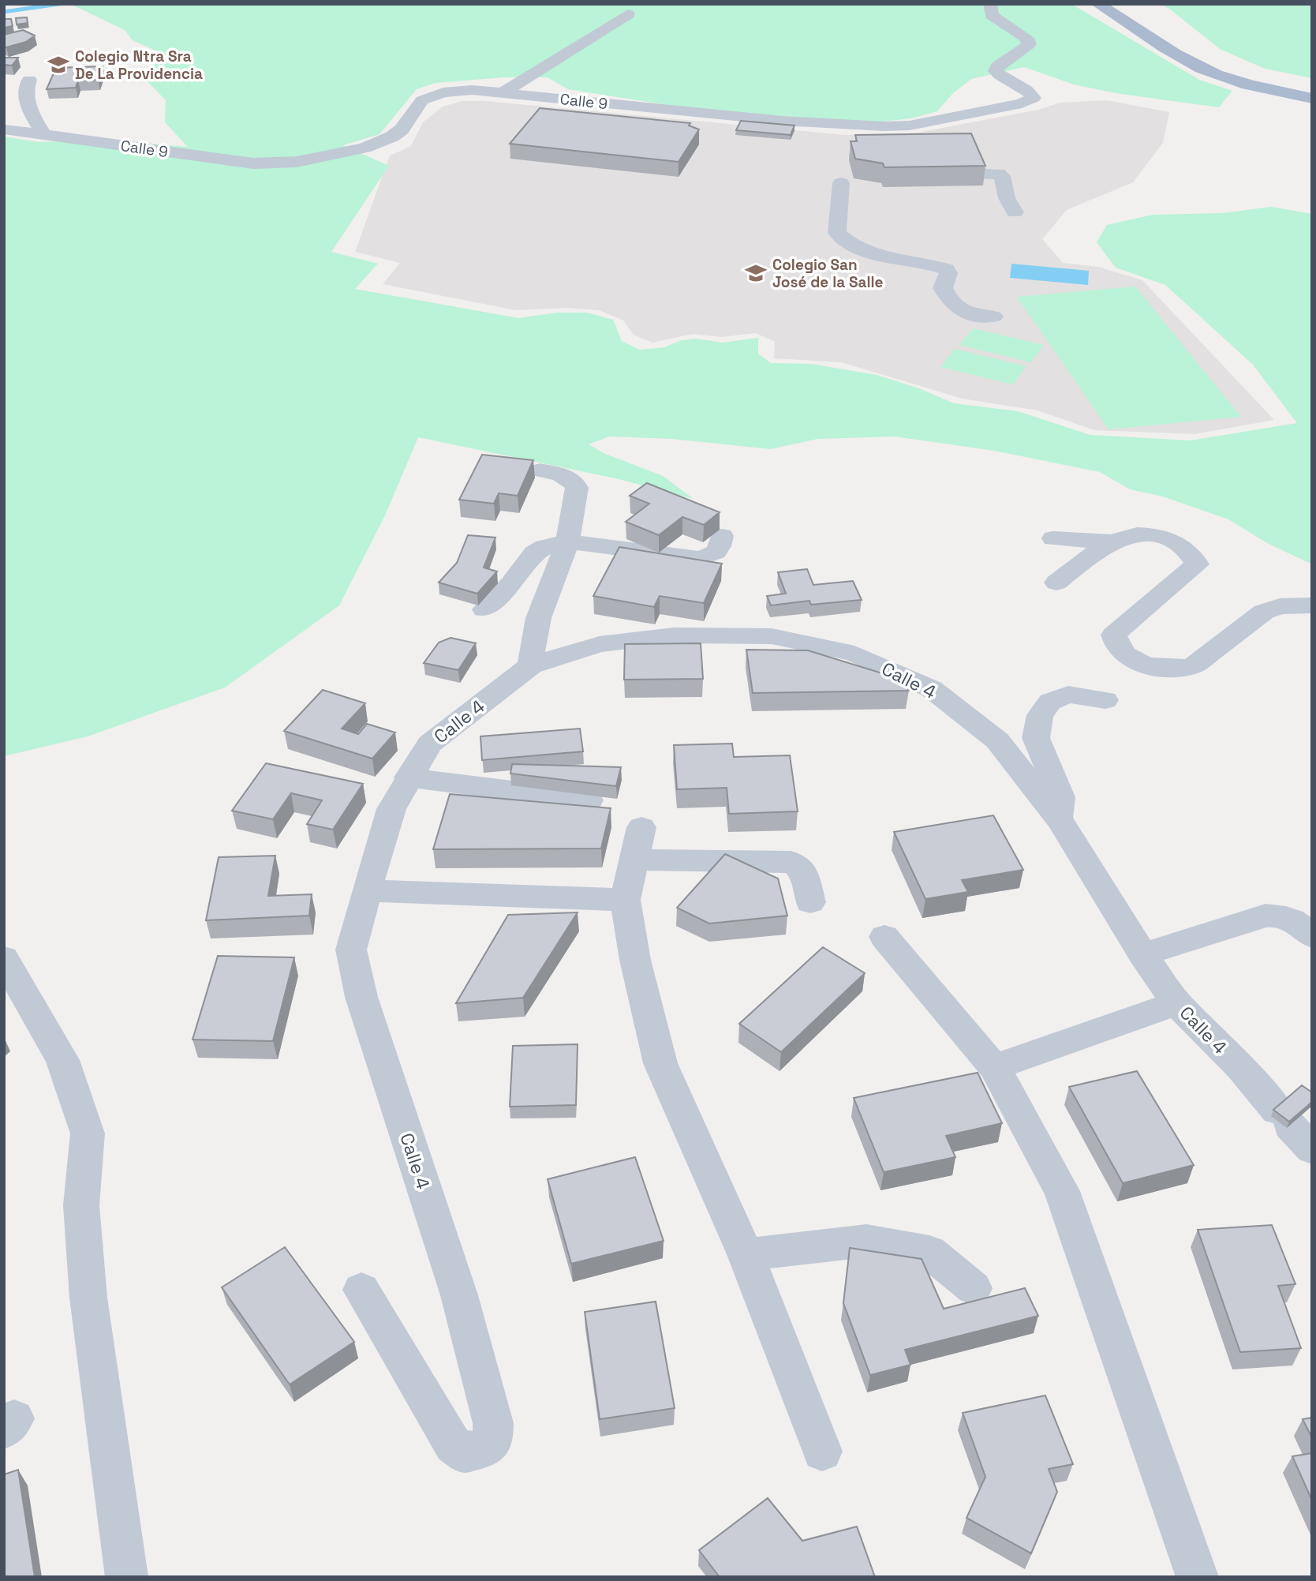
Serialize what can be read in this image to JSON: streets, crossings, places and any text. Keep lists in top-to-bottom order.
{
  "streets": {
    "street": ["Calle 9", "Calle 4"]
  },
  "places": {
    "school or university": ["Colegio Ntra Sra De La Providencia", "Colegio San José de la Salle"]
  }
}
